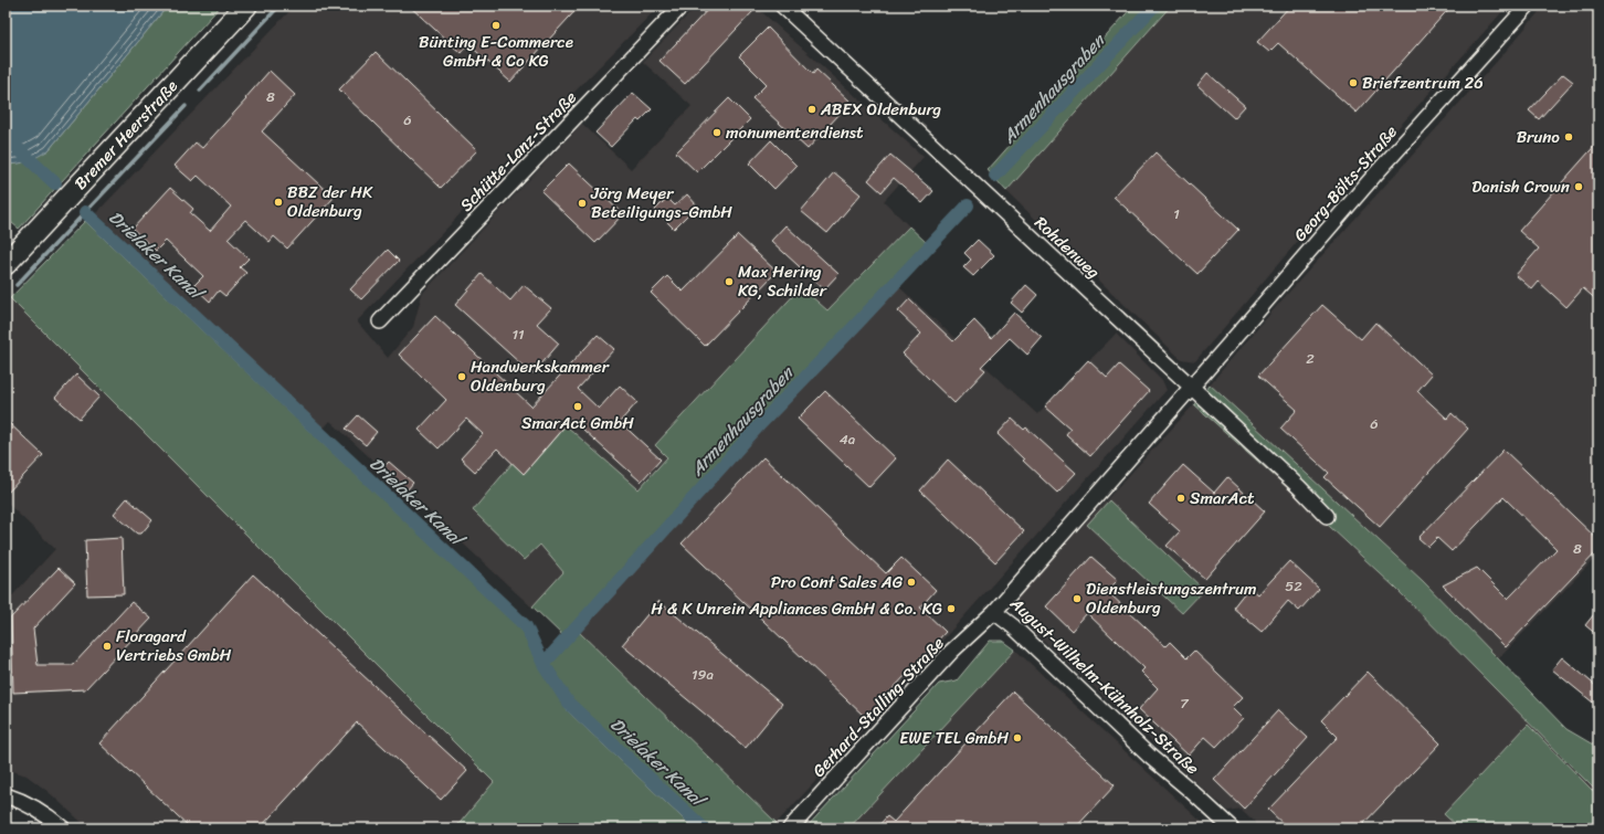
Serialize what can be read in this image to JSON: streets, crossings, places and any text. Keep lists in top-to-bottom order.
{
  "streets": {
    "main road": ["Bremer Heerstraße"],
    "street": [
      "Schütte-Lanz-Straße",
      "Georg-Bölts-Straße",
      "Rohdenweg",
      "August-Wilhelm-Kühnholz-Straße",
      "Gerhard-Stalling-Straße"
    ]
  },
  "crossings": [
    ["Georg-Bölts-Straße", "Rohdenweg"],
    ["Georg-Bölts-Straße", "August-Wilhelm-Kühnholz-Straße"],
    ["Rohdenweg", "August-Wilhelm-Kühnholz-Straße"],
    ["August-Wilhelm-Kühnholz-Straße", "Gerhard-Stalling-Straße"]
  ],
  "water": ["Armenhausgraben", "Drielaker Kanal"],
  "places": [
    "Bünting E-Commerce GmbH & Co KG",
    "Briefzentrum 26",
    "ABEX Oldenburg",
    "monumentendienst",
    "Bruno",
    "Danish Crown",
    "BBZ der HK Oldenburg",
    "Jörg Meyer Beteiligungs-GmbH",
    "Max Hering KG, Schilder",
    "Handwerkskammer Oldenburg",
    "SmarAct GmbH",
    "SmarAct",
    "Pro Cont Sales AG",
    "Dienstleistungszentrum Oldenburg",
    "H & K Unrein Appliances GmbH & Co. KG",
    "Floragard Vertriebs GmbH",
    "EWE TEL GmbH"
  ],
  "house_numbers": [
    "8",
    "6",
    "1",
    "11",
    "2",
    "6",
    "4a",
    "8",
    "52",
    "19a",
    "7"
  ]
}
